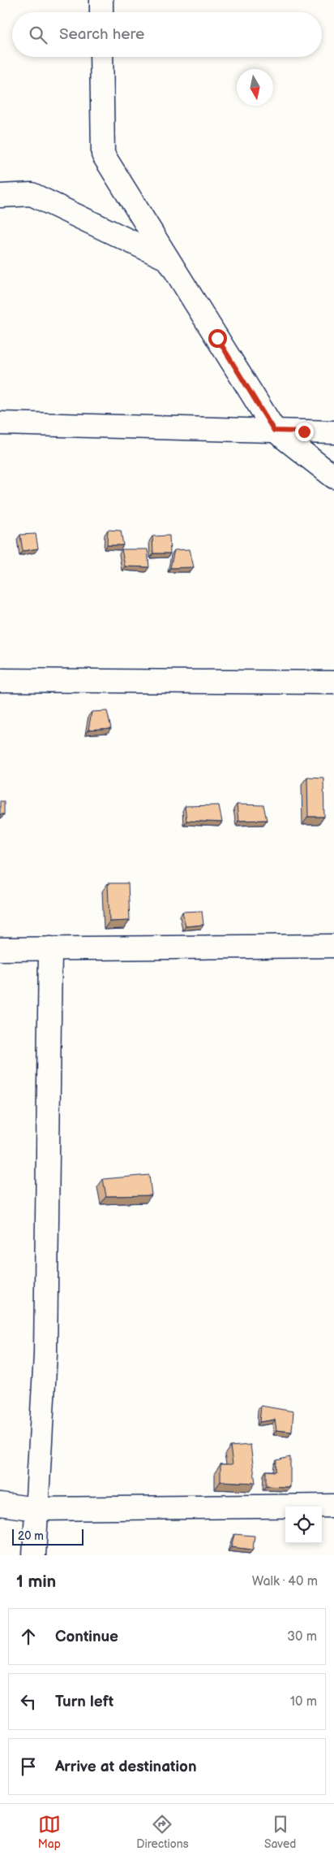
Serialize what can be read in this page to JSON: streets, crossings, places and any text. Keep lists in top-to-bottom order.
{
  "scale_bar": "20 m",
  "north": "bottom",
  "page": {
    "search": "Search here",
    "scale": "20 m",
    "heading": ["1 min", "Walk · 40 m"],
    "list": [
      ["Continue", "30 m"],
      ["Turn left", "10 m"],
      "Arrive at destination"
    ],
    "nav": ["Map", "Directions", "Saved"]
  }
}
